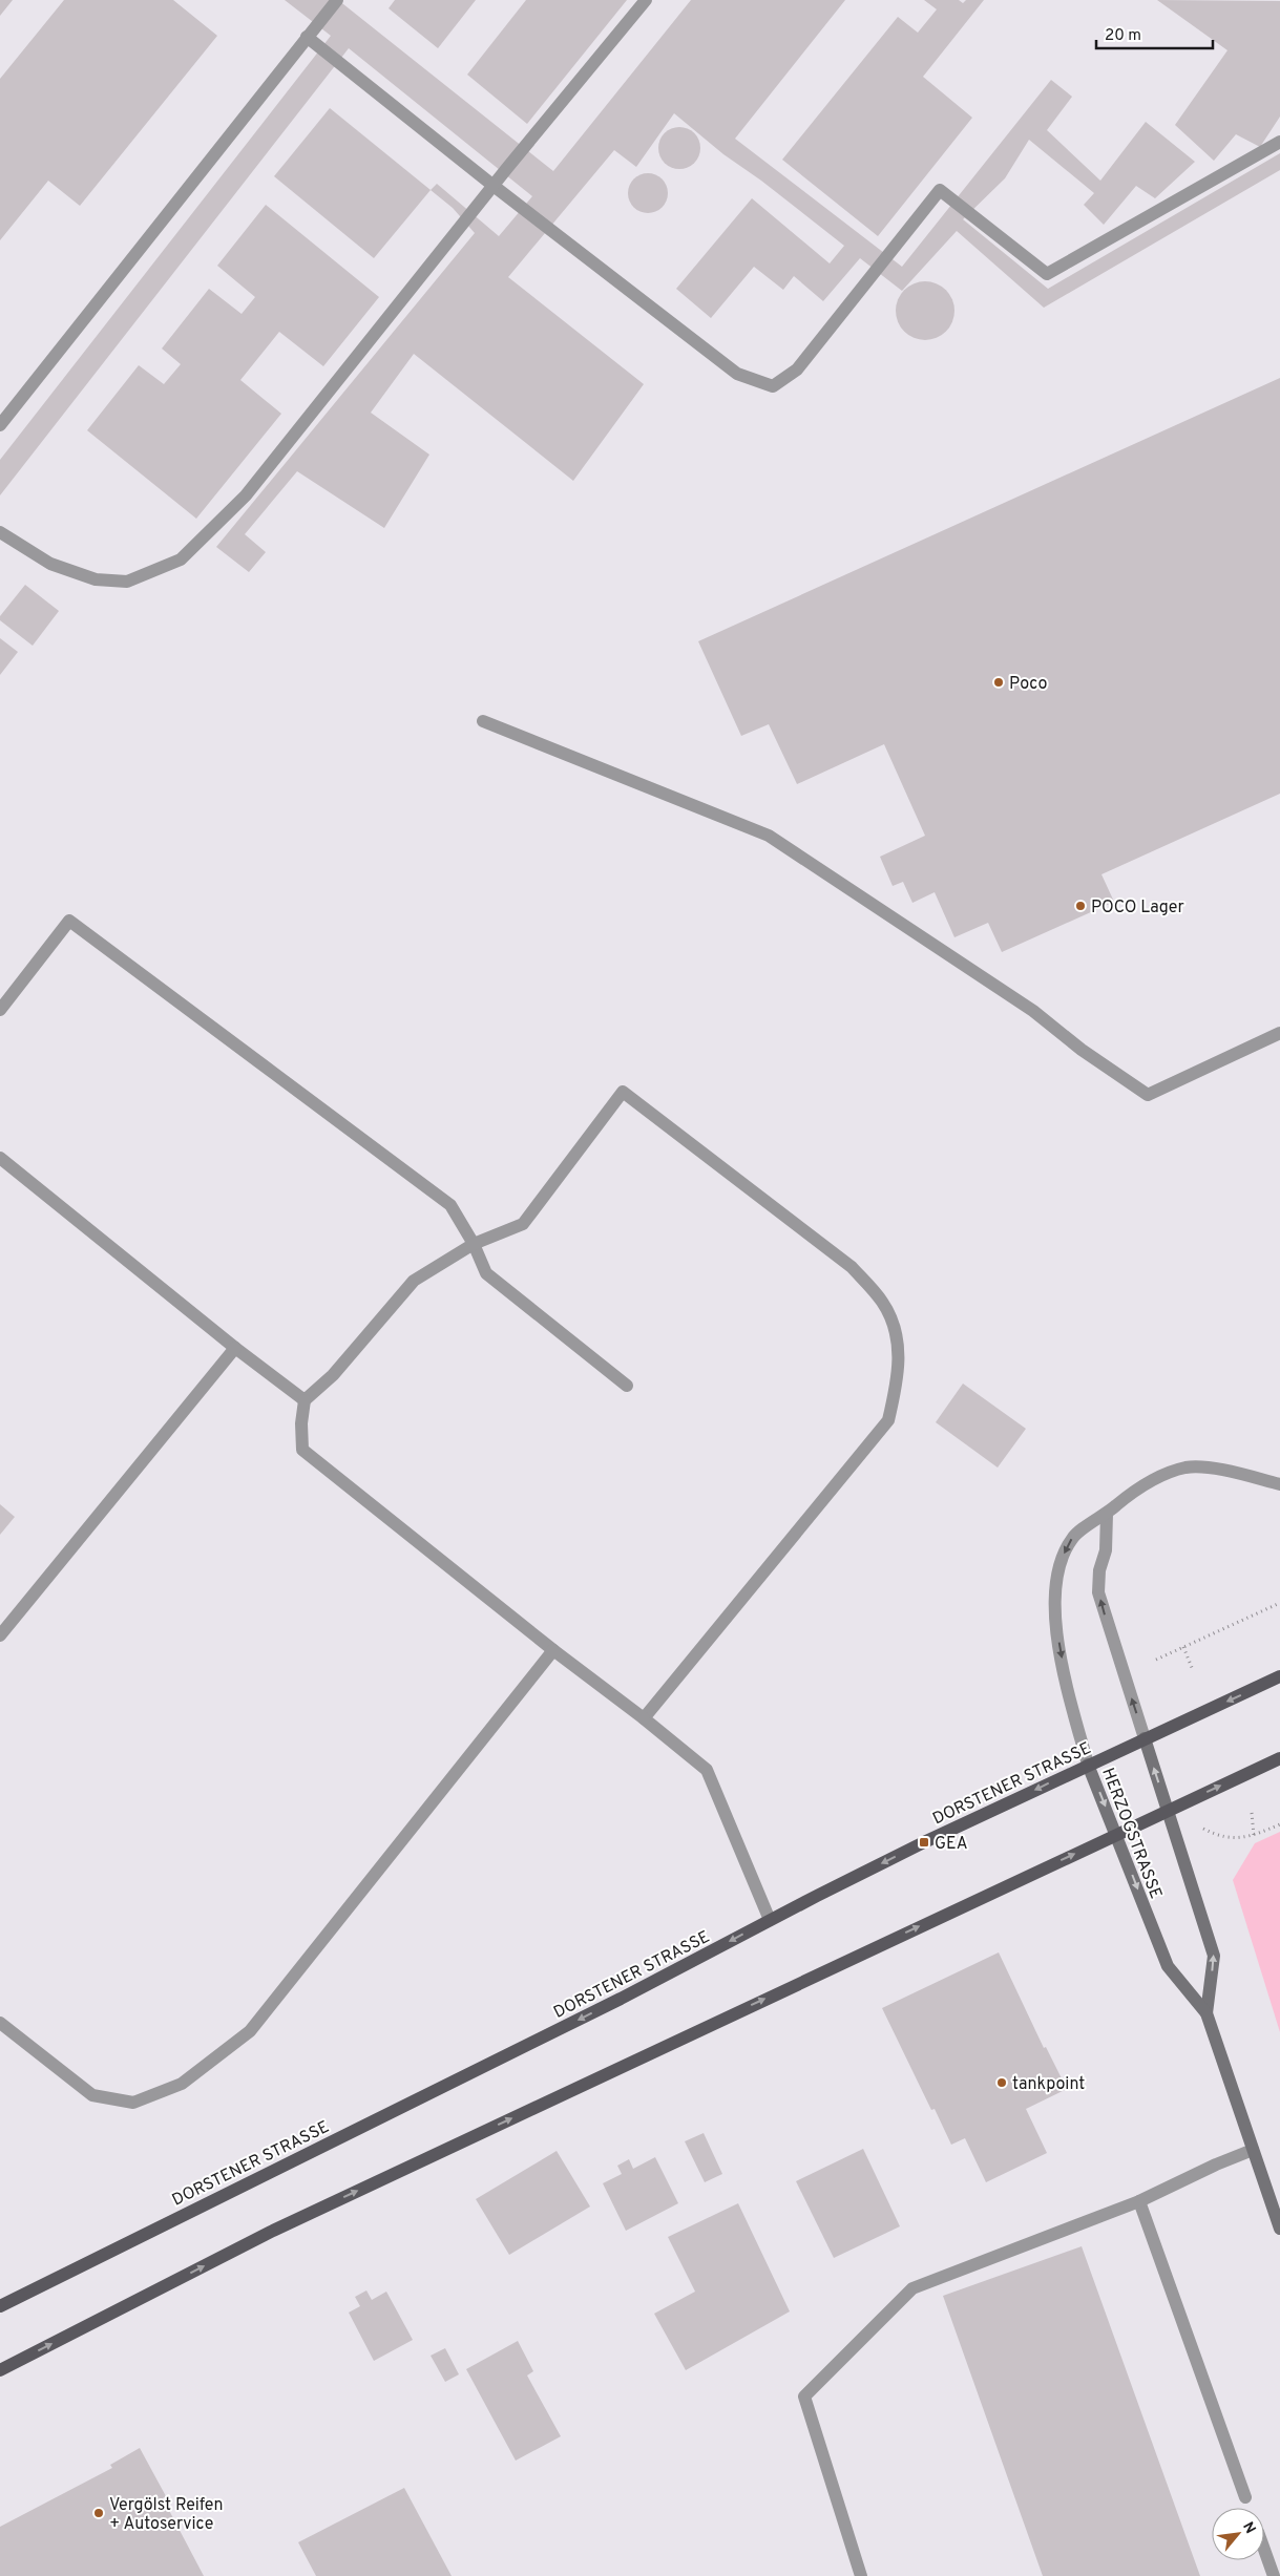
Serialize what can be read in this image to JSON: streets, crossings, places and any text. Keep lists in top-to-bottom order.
{
  "streets": {
    "main road": ["DORSTENER STRASSE"],
    "street": ["HERZOGSTRASSE"]
  },
  "crossings": [
    ["DORSTENER STRASSE", "HERZOGSTRASSE"]
  ],
  "places": {
    "other": [
      "Poco",
      "POCO Lager",
      "tankpoint",
      "Vergölst Reifen + Autoservice"
    ],
    "transit": ["GEA"]
  },
  "scale_bar": "20 m",
  "north": "top right"
}
